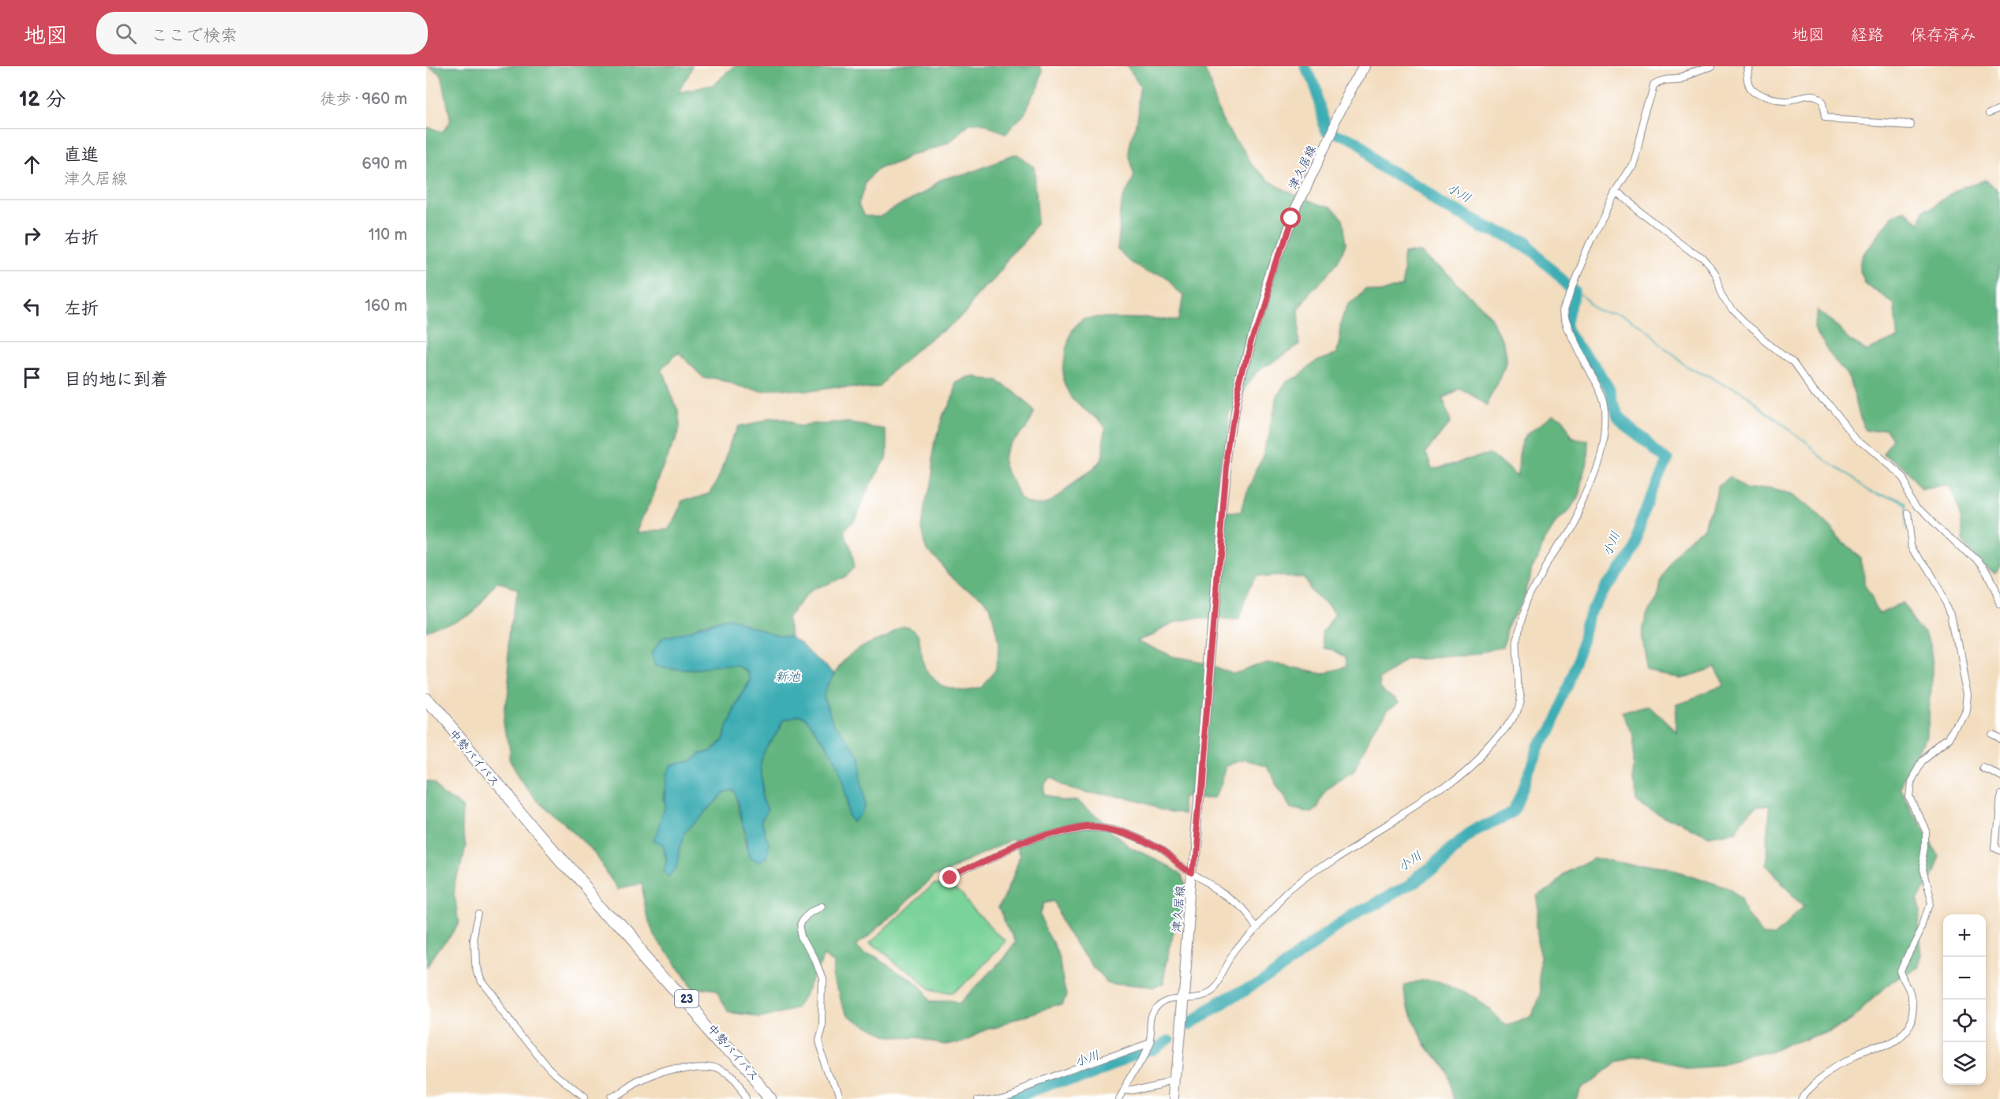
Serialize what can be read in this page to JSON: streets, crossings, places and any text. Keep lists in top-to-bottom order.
{
  "streets": {
    "highway": ["中勢バイパス", "23"],
    "main road": ["津久居線"]
  },
  "water": ["小川", "新池"],
  "page": {
    "header": "地図",
    "search": "ここで検索",
    "nav": ["地図", "経路", "保存済み"],
    "heading": ["12 分", "徒歩 · 960 m"],
    "list": [
      ["直進", "津久居線", "690 m"],
      ["右折", "110 m"],
      ["左折", "160 m"],
      "目的地に到着"
    ],
    "map_buttons": ["+", "−"]
  }
}
